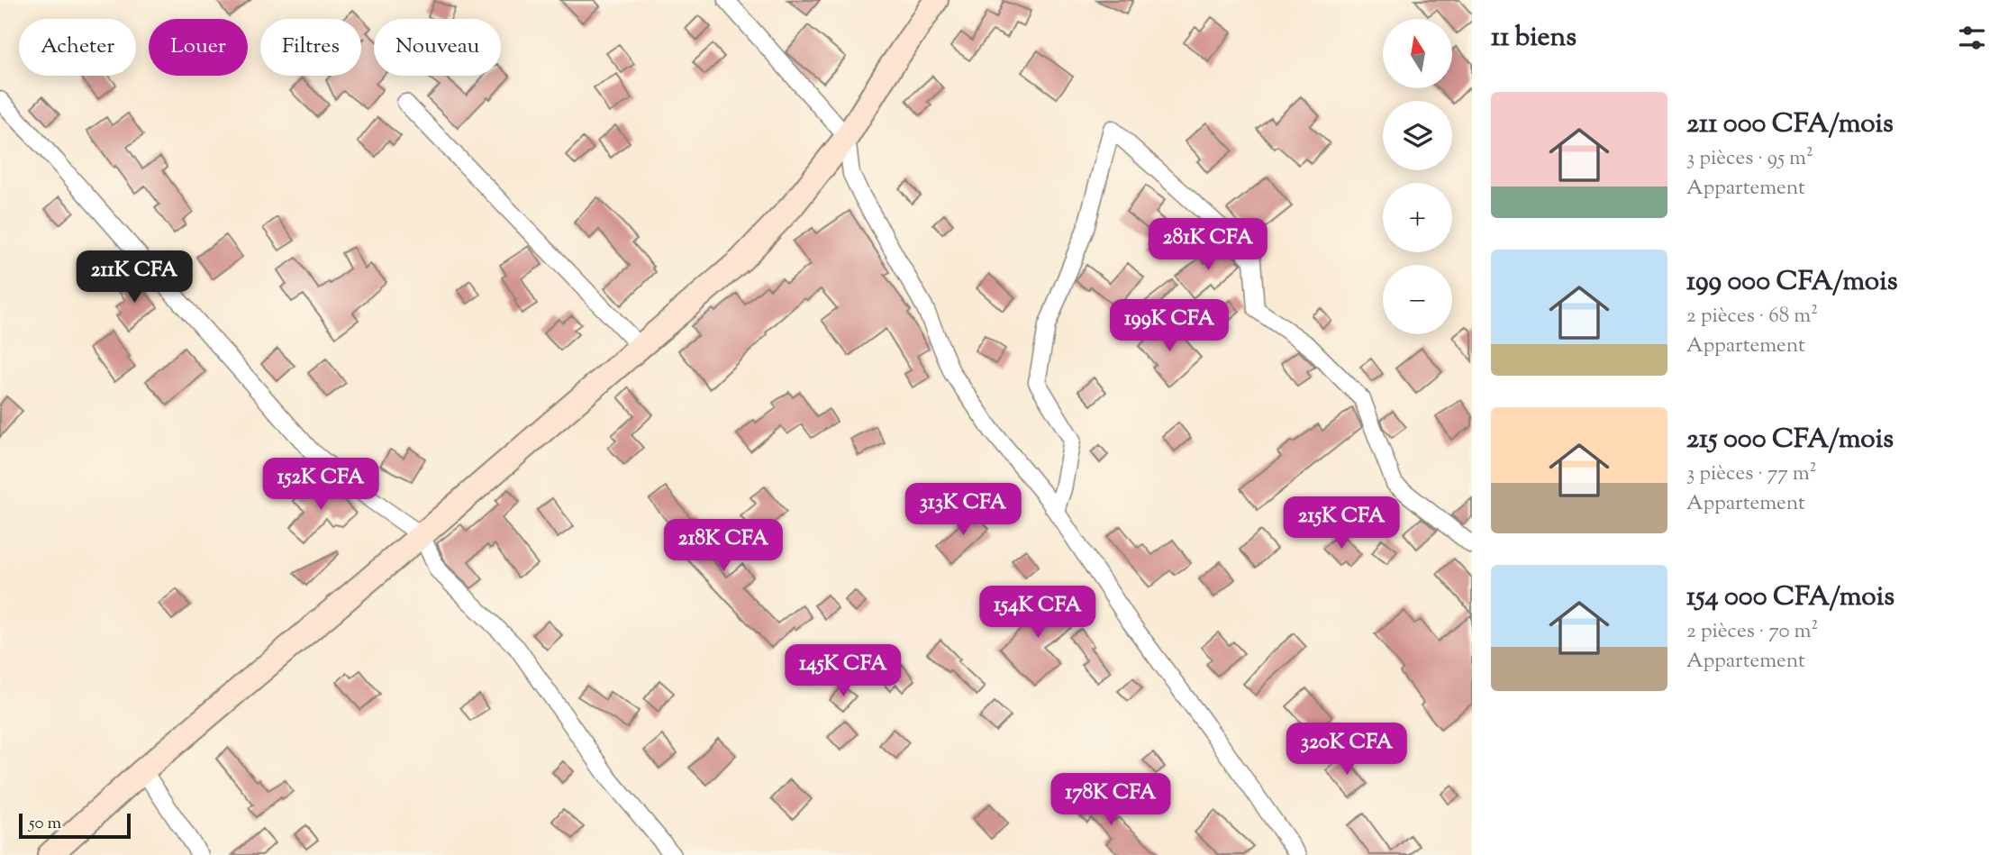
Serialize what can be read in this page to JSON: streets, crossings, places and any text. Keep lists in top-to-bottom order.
{
  "scale_bar": "50 m",
  "north": "top",
  "page": {
    "heading": "11 biens",
    "map_buttons": ["+", "−"],
    "chip": [
      "Acheter",
      "Louer",
      "Filtres",
      "Nouveau"
    ],
    "list": [
      {
        "name": "211 000 CFA/mois",
        "note": "3 pièces · 95 m² · Appartement"
      },
      {
        "name": "199 000 CFA/mois",
        "note": "2 pièces · 68 m² · Appartement"
      },
      {
        "name": "215 000 CFA/mois",
        "note": "3 pièces · 77 m² · Appartement"
      },
      {
        "name": "154 000 CFA/mois",
        "note": "2 pièces · 70 m² · Appartement"
      }
    ],
    "price": [
      "281K CFA",
      "211K CFA",
      "199K CFA",
      "152K CFA",
      "313K CFA",
      "215K CFA",
      "218K CFA",
      "154K CFA",
      "145K CFA",
      "320K CFA",
      "178K CFA"
    ],
    "scale": "50 m"
  }
}
